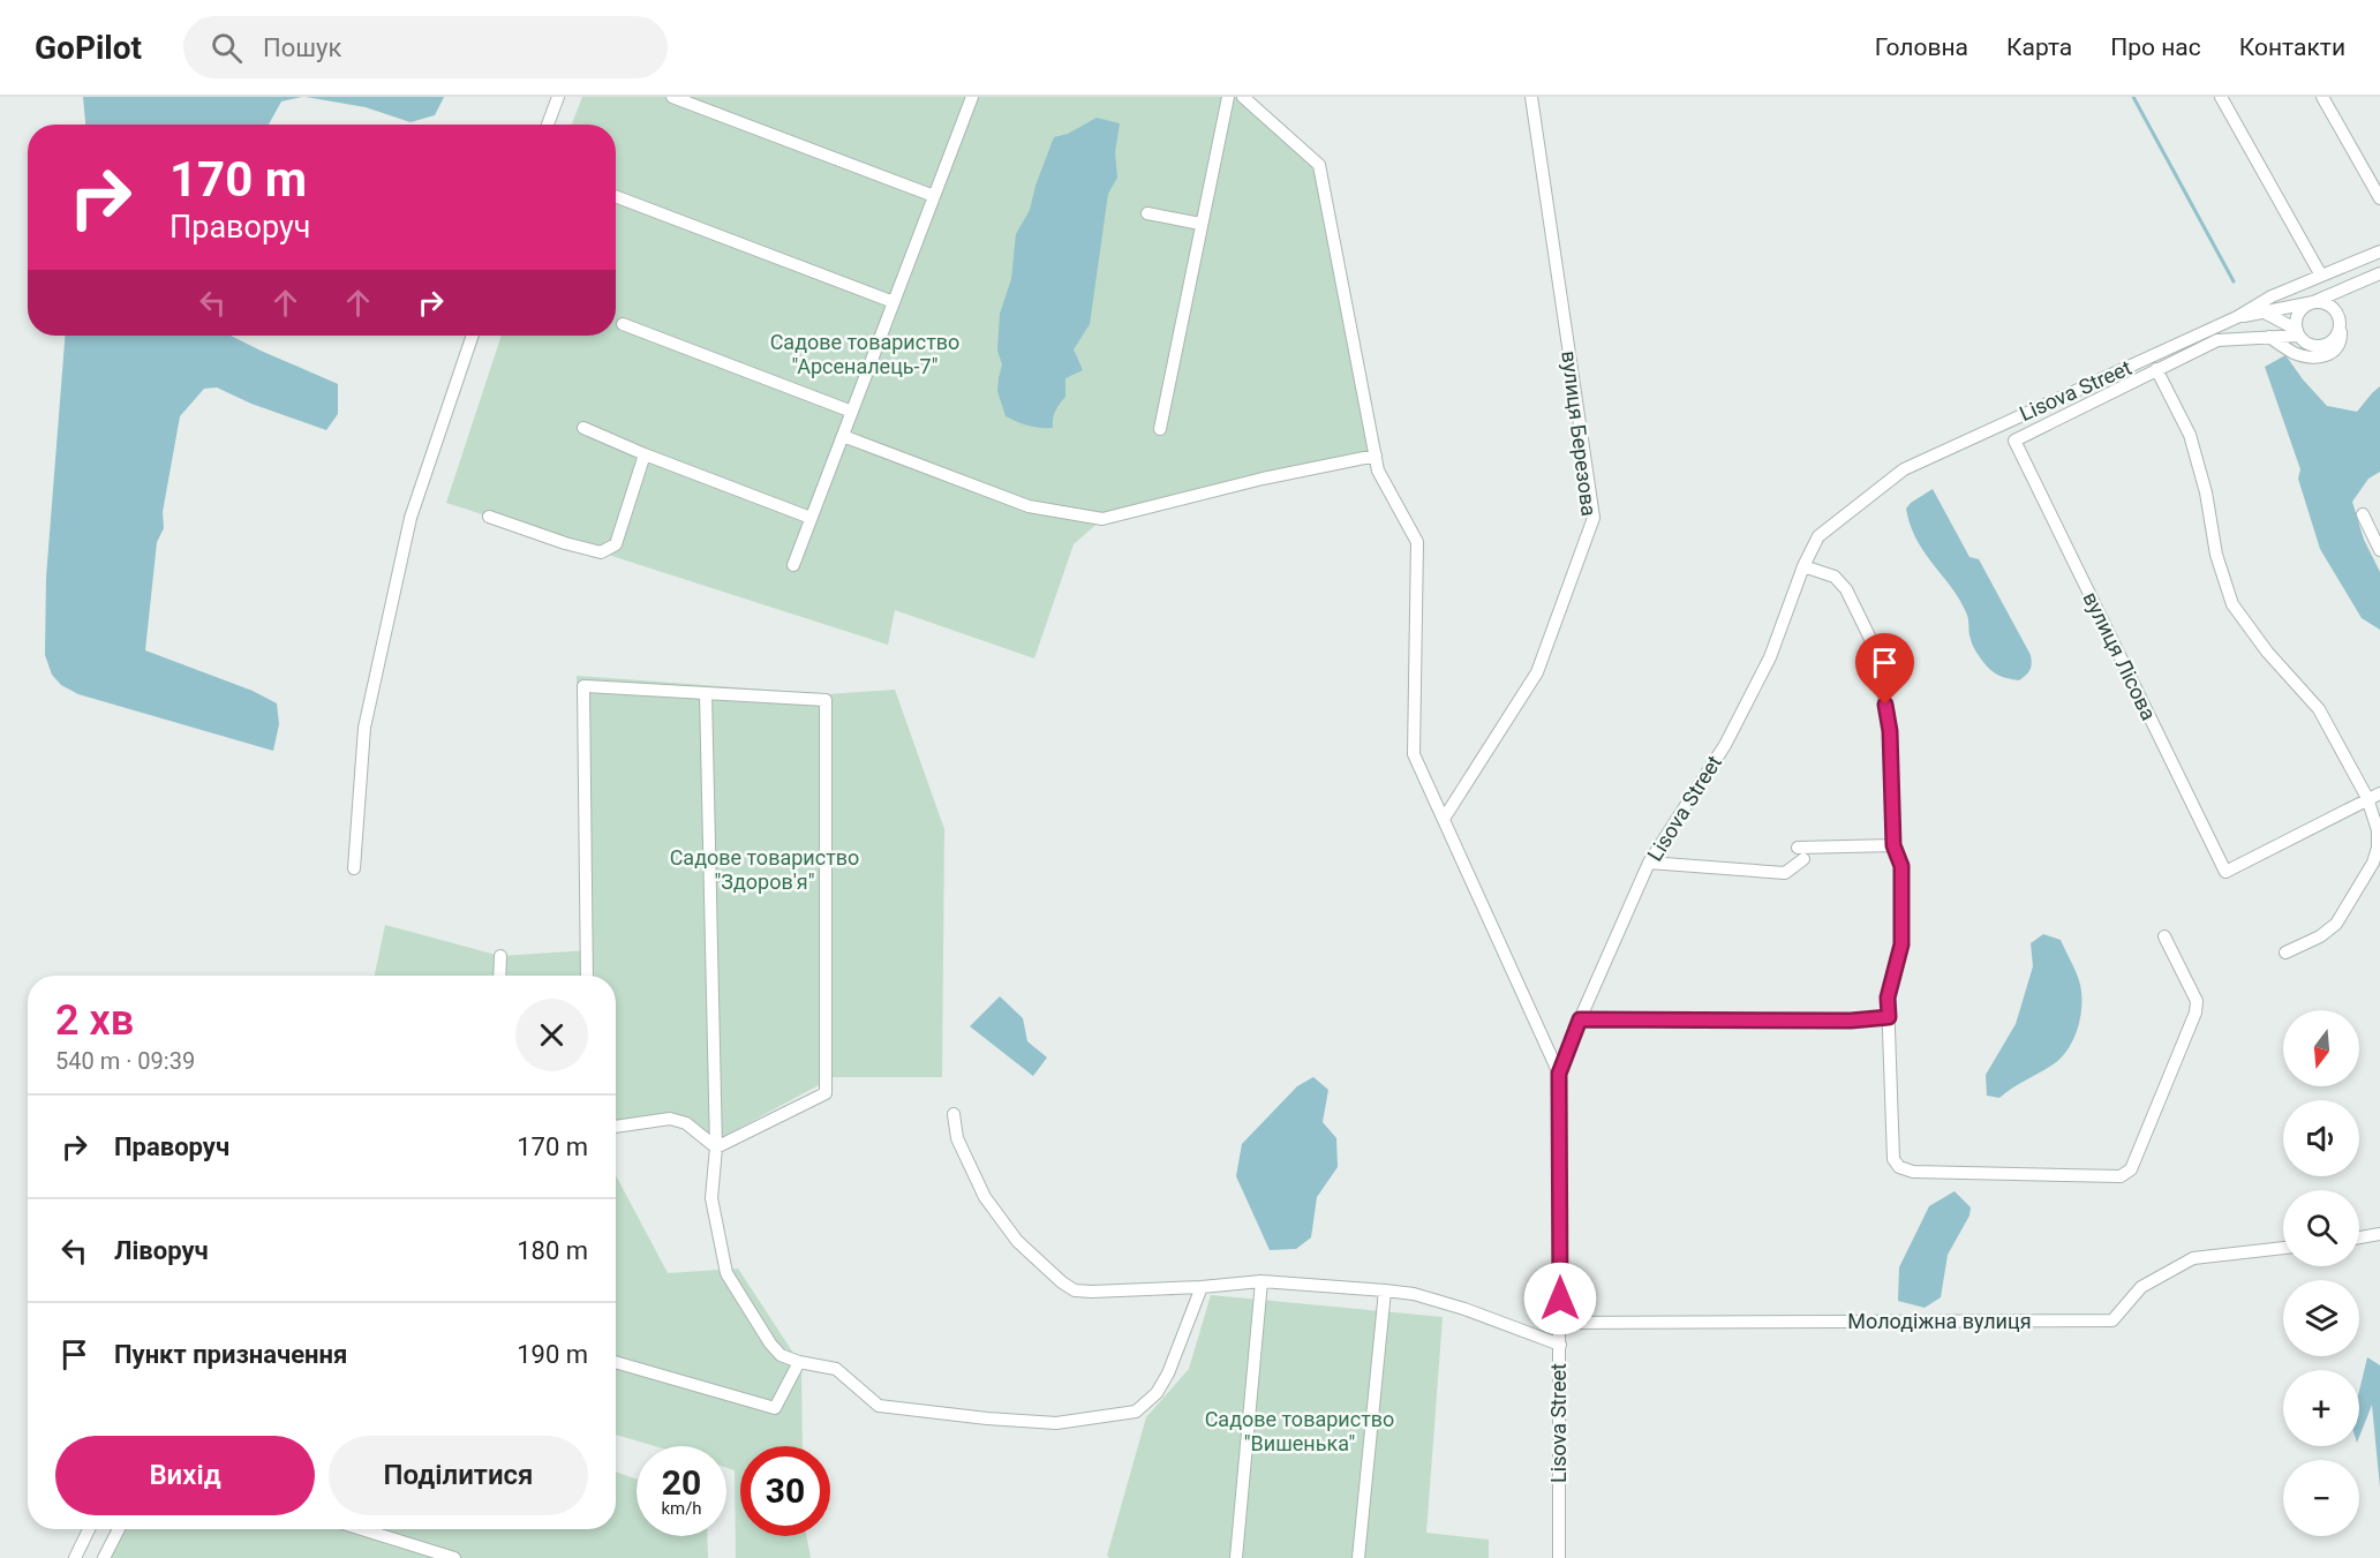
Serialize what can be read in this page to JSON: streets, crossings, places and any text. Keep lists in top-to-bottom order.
{
  "streets": {
    "street": [
      "Lisova Street",
      "вулиця Березова",
      "вулиця Лісова",
      "Молодіжна вулиця"
    ]
  },
  "crossings": [
    ["Lisova Street", "Молодіжна вулиця"]
  ],
  "parks": ["Садове товариство \"Арсеналець-7\"", "Садове товариство \"Здоров'я\"", "Садове товариство \"Вишенька\""],
  "north": "bottom",
  "page": {
    "header": "GoPilot",
    "search": "Пошук",
    "nav": [
      "Головна",
      "Карта",
      "Про нас",
      "Контакти"
    ],
    "turn": ["170 m", "Праворуч"],
    "heading": ["2 хв", "540 m · 09:39"],
    "map_buttons": ["+", "−"],
    "list": [
      {
        "name": "Праворуч",
        "value": "170 m"
      },
      {
        "name": "Ліворуч",
        "value": "180 m"
      },
      {
        "name": "Пункт призначення",
        "value": "190 m"
      }
    ],
    "buttons": ["Вихід", "Поділитися"],
    "speed": "20 km/h",
    "limit": "30"
  }
}
